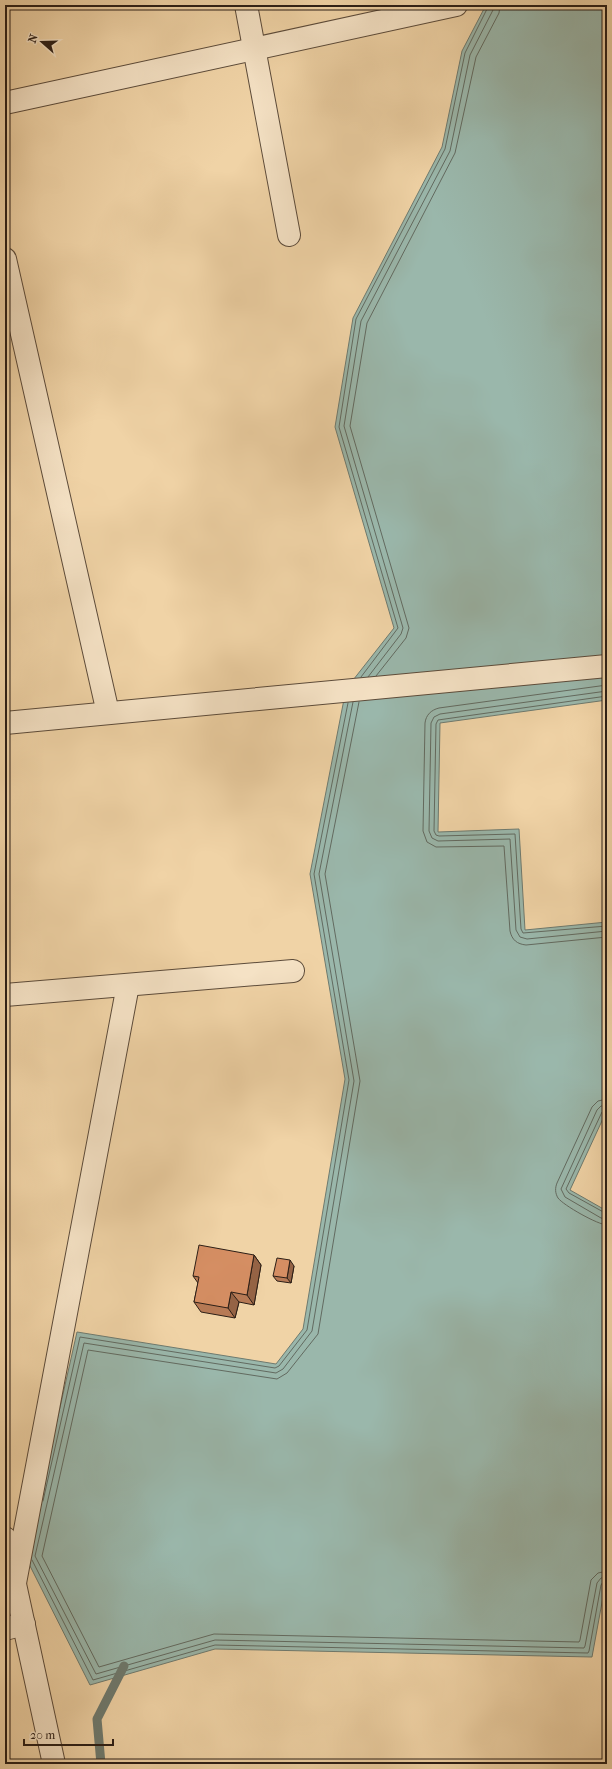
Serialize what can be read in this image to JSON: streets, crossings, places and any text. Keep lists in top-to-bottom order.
{
  "scale_bar": "20 m",
  "north": "left"
}
